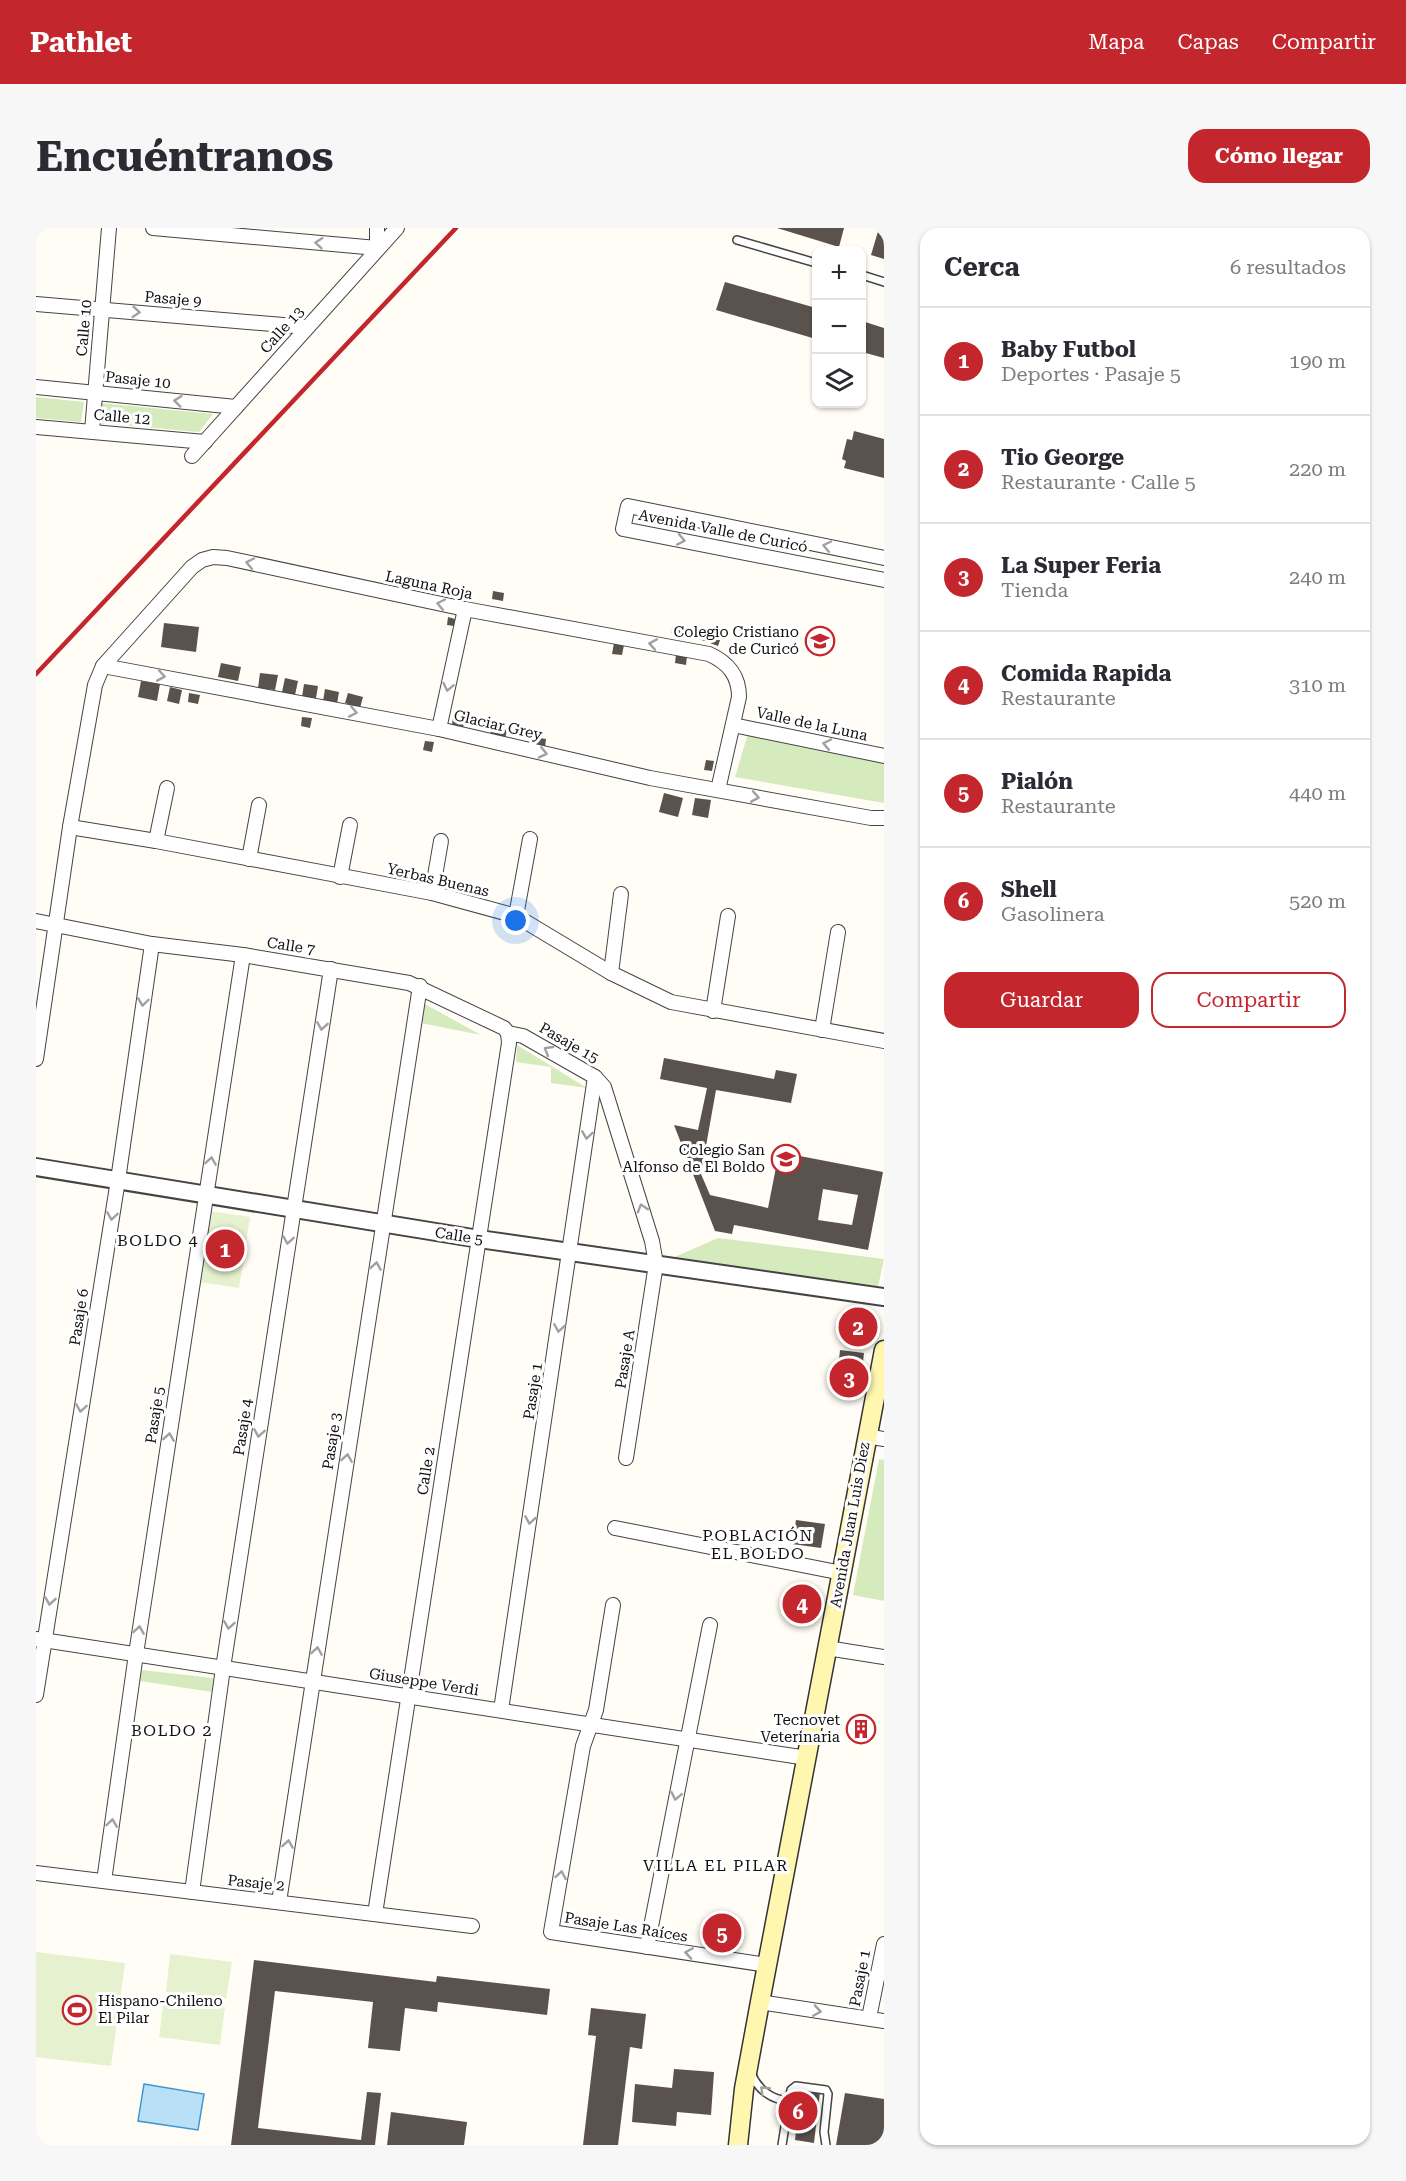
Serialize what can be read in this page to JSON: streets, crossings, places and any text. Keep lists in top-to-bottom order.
{
  "streets": {
    "main road": ["Avenida Juan Luis Diez"],
    "street": [
      "Pasaje 9",
      "Calle 10",
      "Calle 13",
      "Pasaje 10",
      "Calle 12",
      "Avenida Valle de Curicó",
      "Laguna Roja",
      "Valle de la Luna",
      "Glaciar Grey",
      "Yerbas Buenas",
      "Calle 7",
      "Pasaje 15",
      "Calle 5",
      "Pasaje 6",
      "Pasaje A",
      "Pasaje 1",
      "Pasaje 5",
      "Pasaje 4",
      "Pasaje 3",
      "Calle 2",
      "Giuseppe Verdi",
      "Pasaje 2",
      "Pasaje Las Raíces"
    ]
  },
  "crossings": [
    ["Pasaje 9", "Calle 10"],
    ["Pasaje 9", "Calle 13"],
    ["Calle 10", "Pasaje 10"],
    ["Calle 10", "Calle 12"],
    ["Calle 13", "Pasaje 10"],
    ["Calle 13", "Calle 12"],
    ["Laguna Roja", "Valle de la Luna"],
    ["Laguna Roja", "Glaciar Grey"],
    ["Calle 7", "Pasaje 15"],
    ["Calle 7", "Pasaje 6"],
    ["Calle 7", "Pasaje 5"],
    ["Calle 7", "Pasaje 4"],
    ["Calle 7", "Pasaje 3"],
    ["Calle 7", "Calle 2"],
    ["Pasaje 15", "Calle 5"],
    ["Pasaje 15", "Pasaje A"],
    ["Pasaje 15", "Pasaje 1"],
    ["Pasaje 15", "Calle 2"],
    ["Calle 5", "Pasaje 6"],
    ["Calle 5", "Pasaje A"],
    ["Calle 5", "Pasaje 1"],
    ["Calle 5", "Pasaje 5"],
    ["Calle 5", "Pasaje 4"],
    ["Calle 5", "Pasaje 3"],
    ["Calle 5", "Calle 2"],
    ["Pasaje 6", "Giuseppe Verdi"],
    ["Pasaje 1", "Giuseppe Verdi"],
    ["Pasaje 5", "Giuseppe Verdi"],
    ["Pasaje 5", "Pasaje 2"],
    ["Pasaje 4", "Giuseppe Verdi"],
    ["Pasaje 4", "Pasaje 2"],
    ["Pasaje 3", "Giuseppe Verdi"],
    ["Pasaje 3", "Pasaje 2"],
    ["Calle 2", "Giuseppe Verdi"],
    ["Calle 2", "Pasaje 2"],
    ["Avenida Juan Luis Diez", "Giuseppe Verdi"],
    ["Avenida Juan Luis Diez", "Pasaje Las Raíces"],
    ["Giuseppe Verdi", "Pasaje Las Raíces"]
  ],
  "one_way": [
    "Pasaje 10",
    "Laguna Roja",
    "Valle de la Luna",
    "Glaciar Grey",
    "Pasaje 15",
    "Pasaje 6",
    "Pasaje 1",
    "Pasaje 5",
    "Pasaje 4",
    "Pasaje 3"
  ],
  "districts": [
    "BOLDO 4",
    "POBLACIÓN EL BOLDO",
    "BOLDO 2",
    "VILLA EL PILAR"
  ],
  "places": {
    "school or university": ["Colegio Cristiano de Curicó", "Colegio San Alfonso de El Boldo"],
    "building": ["Tecnovet Veterinaria"],
    "sports": ["Hispano-Chileno El Pilar"]
  },
  "page": {
    "header": "Pathlet",
    "nav": ["Mapa", "Capas", "Compartir"],
    "buttons": [
      "Cómo llegar",
      ["Guardar", "Compartir"]
    ],
    "title": "Encuéntranos",
    "heading": ["Cerca", "6 resultados"],
    "map_buttons": ["+", "−"],
    "list": [
      {
        "mark": "1",
        "name": "Baby Futbol",
        "note": "Deportes · Pasaje 5",
        "value": "190 m"
      },
      {
        "mark": "2",
        "name": "Tio George",
        "note": "Restaurante · Calle 5",
        "value": "220 m"
      },
      {
        "mark": "3",
        "name": "La Super Feria",
        "note": "Tienda",
        "value": "240 m"
      },
      {
        "mark": "4",
        "name": "Comida Rapida",
        "note": "Restaurante",
        "value": "310 m"
      },
      {
        "mark": "5",
        "name": "Pialón",
        "note": "Restaurante",
        "value": "440 m"
      },
      {
        "mark": "6",
        "name": "Shell",
        "note": "Gasolinera",
        "value": "520 m"
      }
    ],
    "pins": [
      "1",
      "2",
      "3",
      "4",
      "5",
      "6"
    ]
  }
}
